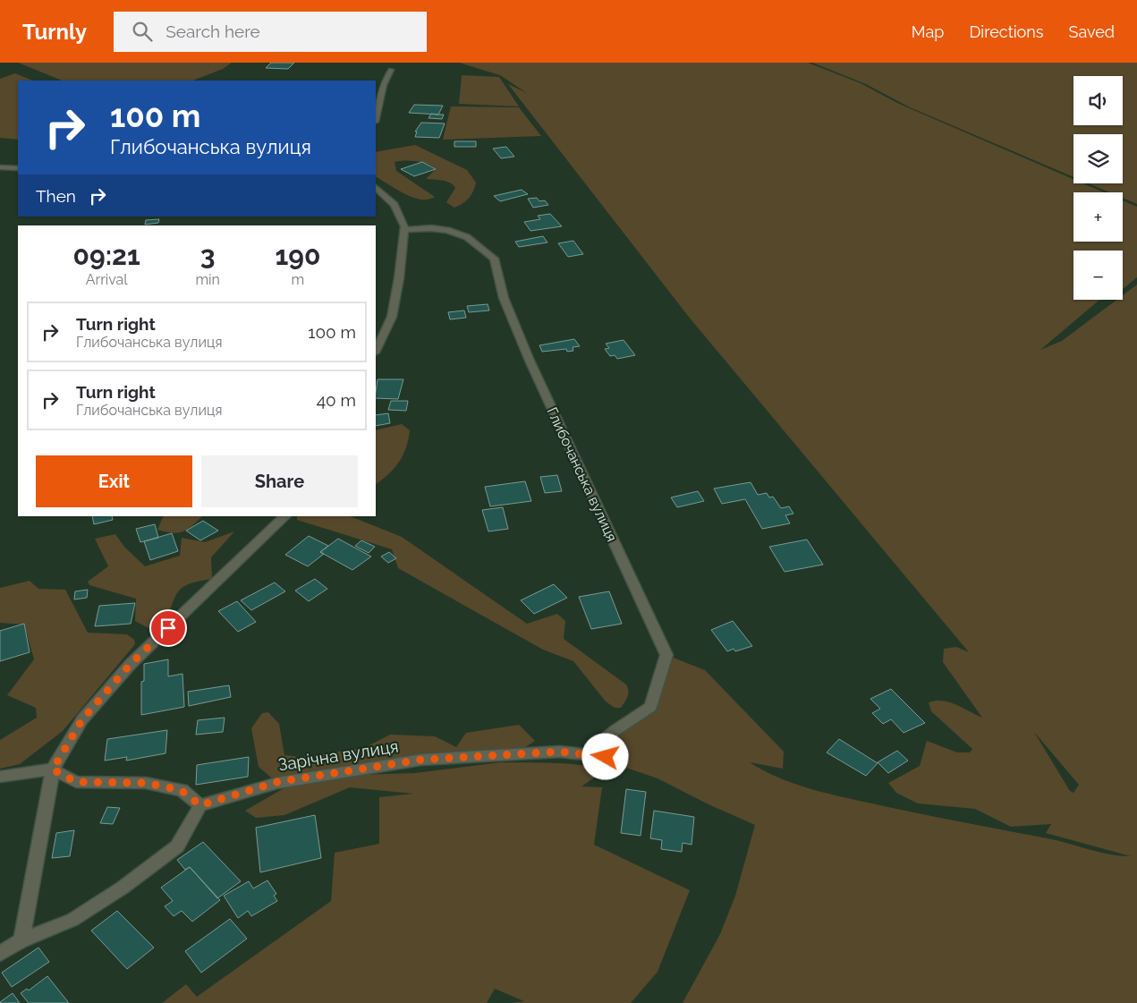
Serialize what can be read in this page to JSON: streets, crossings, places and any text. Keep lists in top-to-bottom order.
{
  "streets": {
    "street": ["Глибочанська вулиця", "Зарічна вулиця"]
  },
  "crossings": [
    ["Глибочанська вулиця", "Зарічна вулиця"]
  ],
  "page": {
    "header": "Turnly",
    "search": "Search here",
    "nav": ["Map", "Directions", "Saved"],
    "map_buttons": ["+", "−"],
    "turn": ["100 m", "Глибочанська вулиця"],
    "then": "Then",
    "eta": [
      "09:21",
      "Arrival",
      "3",
      "min",
      "190",
      "m"
    ],
    "list": [
      {
        "name": "Turn right",
        "note": "Глибочанська вулиця",
        "value": "100 m"
      },
      {
        "name": "Turn right",
        "note": "Глибочанська вулиця",
        "value": "40 m"
      }
    ],
    "buttons": ["Exit", "Share"]
  }
}
